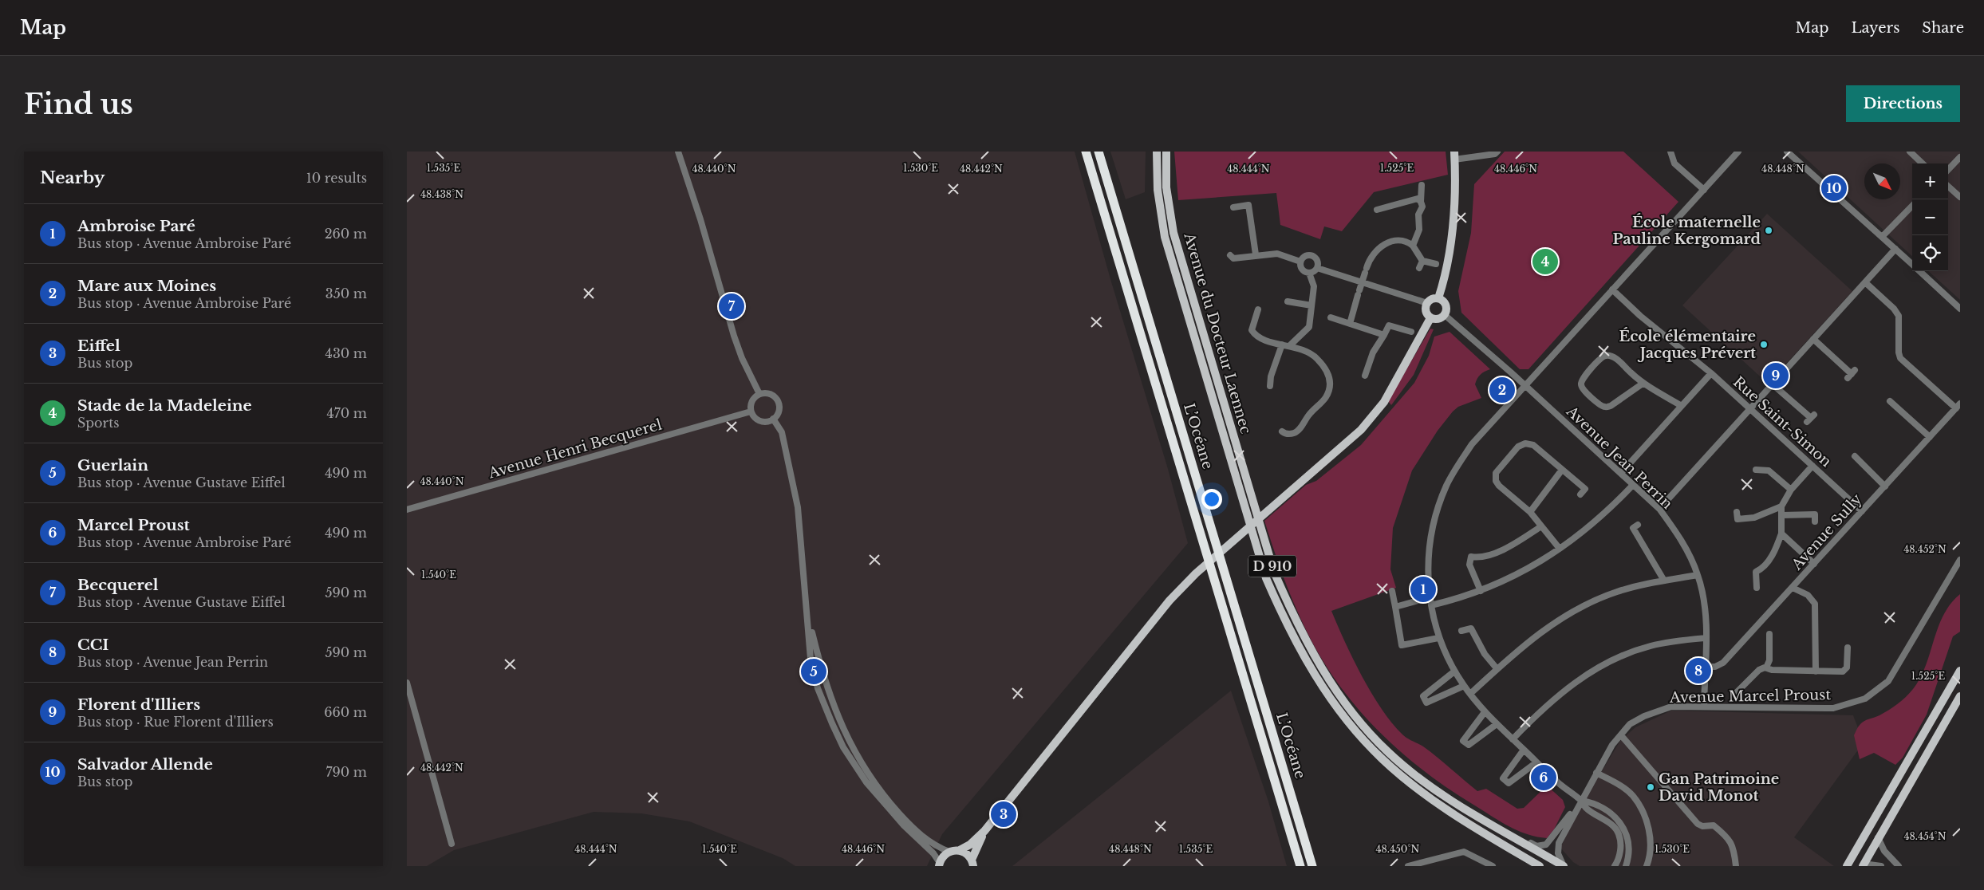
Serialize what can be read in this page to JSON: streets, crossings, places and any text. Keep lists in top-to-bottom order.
{
  "streets": {
    "highway": ["L’Océane"],
    "main road": ["Avenue du Docteur Laennec", "D 910"],
    "street": [
      "Rue Saint-Simon",
      "Avenue Henri Becquerel",
      "Avenue Jean Perrin",
      "Avenue Sully",
      "Avenue Marcel Proust"
    ]
  },
  "crossings": [
    ["Avenue du Docteur Laennec", "Avenue Marcel Proust"],
    ["Rue Saint-Simon", "Avenue Sully"],
    ["Avenue Jean Perrin", "Avenue Sully"],
    ["Avenue Jean Perrin", "Avenue Marcel Proust"]
  ],
  "places": ["École maternelle Pauline Kergomard", "École élémentaire Jacques Prévert", "Gan Patrimoine David Monot"],
  "north": "bottom right",
  "page": {
    "header": "Map",
    "nav": ["Map", "Layers", "Share"],
    "buttons": "Directions",
    "title": "Find us",
    "heading": ["Nearby", "10 results"],
    "map_buttons": ["+", "−"],
    "pins": [
      "10",
      "4",
      "7",
      "9",
      "2",
      "1",
      "8",
      "5",
      "6",
      "3"
    ],
    "list": [
      {
        "mark": "1",
        "name": "Ambroise Paré",
        "note": "Bus stop · Avenue Ambroise Paré",
        "value": "260 m"
      },
      {
        "mark": "2",
        "name": "Mare aux Moines",
        "note": "Bus stop · Avenue Ambroise Paré",
        "value": "350 m"
      },
      {
        "mark": "3",
        "name": "Eiffel",
        "note": "Bus stop",
        "value": "430 m"
      },
      {
        "mark": "4",
        "name": "Stade de la Madeleine",
        "note": "Sports",
        "value": "470 m"
      },
      {
        "mark": "5",
        "name": "Guerlain",
        "note": "Bus stop · Avenue Gustave Eiffel",
        "value": "490 m"
      },
      {
        "mark": "6",
        "name": "Marcel Proust",
        "note": "Bus stop · Avenue Ambroise Paré",
        "value": "490 m"
      },
      {
        "mark": "7",
        "name": "Becquerel",
        "note": "Bus stop · Avenue Gustave Eiffel",
        "value": "590 m"
      },
      {
        "mark": "8",
        "name": "CCI",
        "note": "Bus stop · Avenue Jean Perrin",
        "value": "590 m"
      },
      {
        "mark": "9",
        "name": "Florent d'Illiers",
        "note": "Bus stop · Rue Florent d'Illiers",
        "value": "660 m"
      },
      {
        "mark": "10",
        "name": "Salvador Allende",
        "note": "Bus stop",
        "value": "790 m"
      }
    ]
  },
  "coordinates": [
    "1.535°E",
    "1.530°E",
    "1.525°E",
    "48.440°N",
    "48.442°N",
    "48.444°N",
    "48.446°N",
    "48.448°N",
    "48.438°N",
    "48.452°N",
    "1.540°E",
    "48.454°N",
    "48.450°N"
  ]
}
